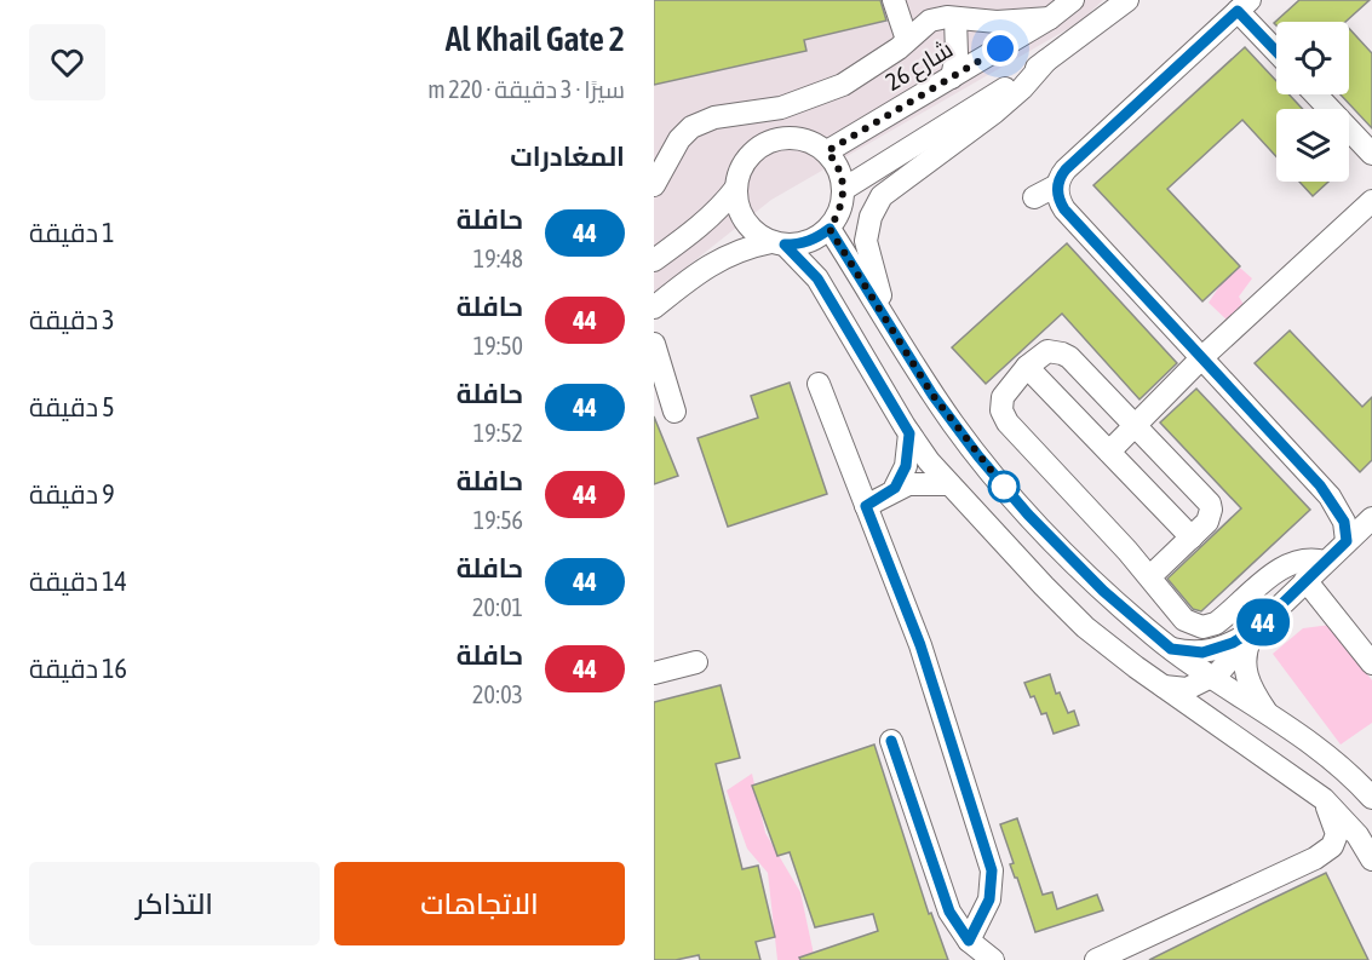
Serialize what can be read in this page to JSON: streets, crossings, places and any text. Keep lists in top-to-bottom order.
{
  "streets": {
    "street": ["شارع 26"]
  },
  "lines": ["bus line 44"],
  "page": {
    "on_map": "44",
    "heading": [
      ["Al Khail Gate 2", "سيرًا · 3 دقيقة · 220 m"],
      "المغادرات"
    ],
    "list": [
      {
        "mark": "44",
        "name": "حافلة",
        "note": "19:48",
        "value": "1 دقيقة"
      },
      {
        "mark": "44",
        "name": "حافلة",
        "note": "19:50",
        "value": "3 دقيقة"
      },
      {
        "mark": "44",
        "name": "حافلة",
        "note": "19:52",
        "value": "5 دقيقة"
      },
      {
        "mark": "44",
        "name": "حافلة",
        "note": "19:56",
        "value": "9 دقيقة"
      },
      {
        "mark": "44",
        "name": "حافلة",
        "note": "20:01",
        "value": "14 دقيقة"
      },
      {
        "mark": "44",
        "name": "حافلة",
        "note": "20:03",
        "value": "16 دقيقة"
      }
    ],
    "buttons": ["الاتجاهات", "التذاكر"]
  }
}
